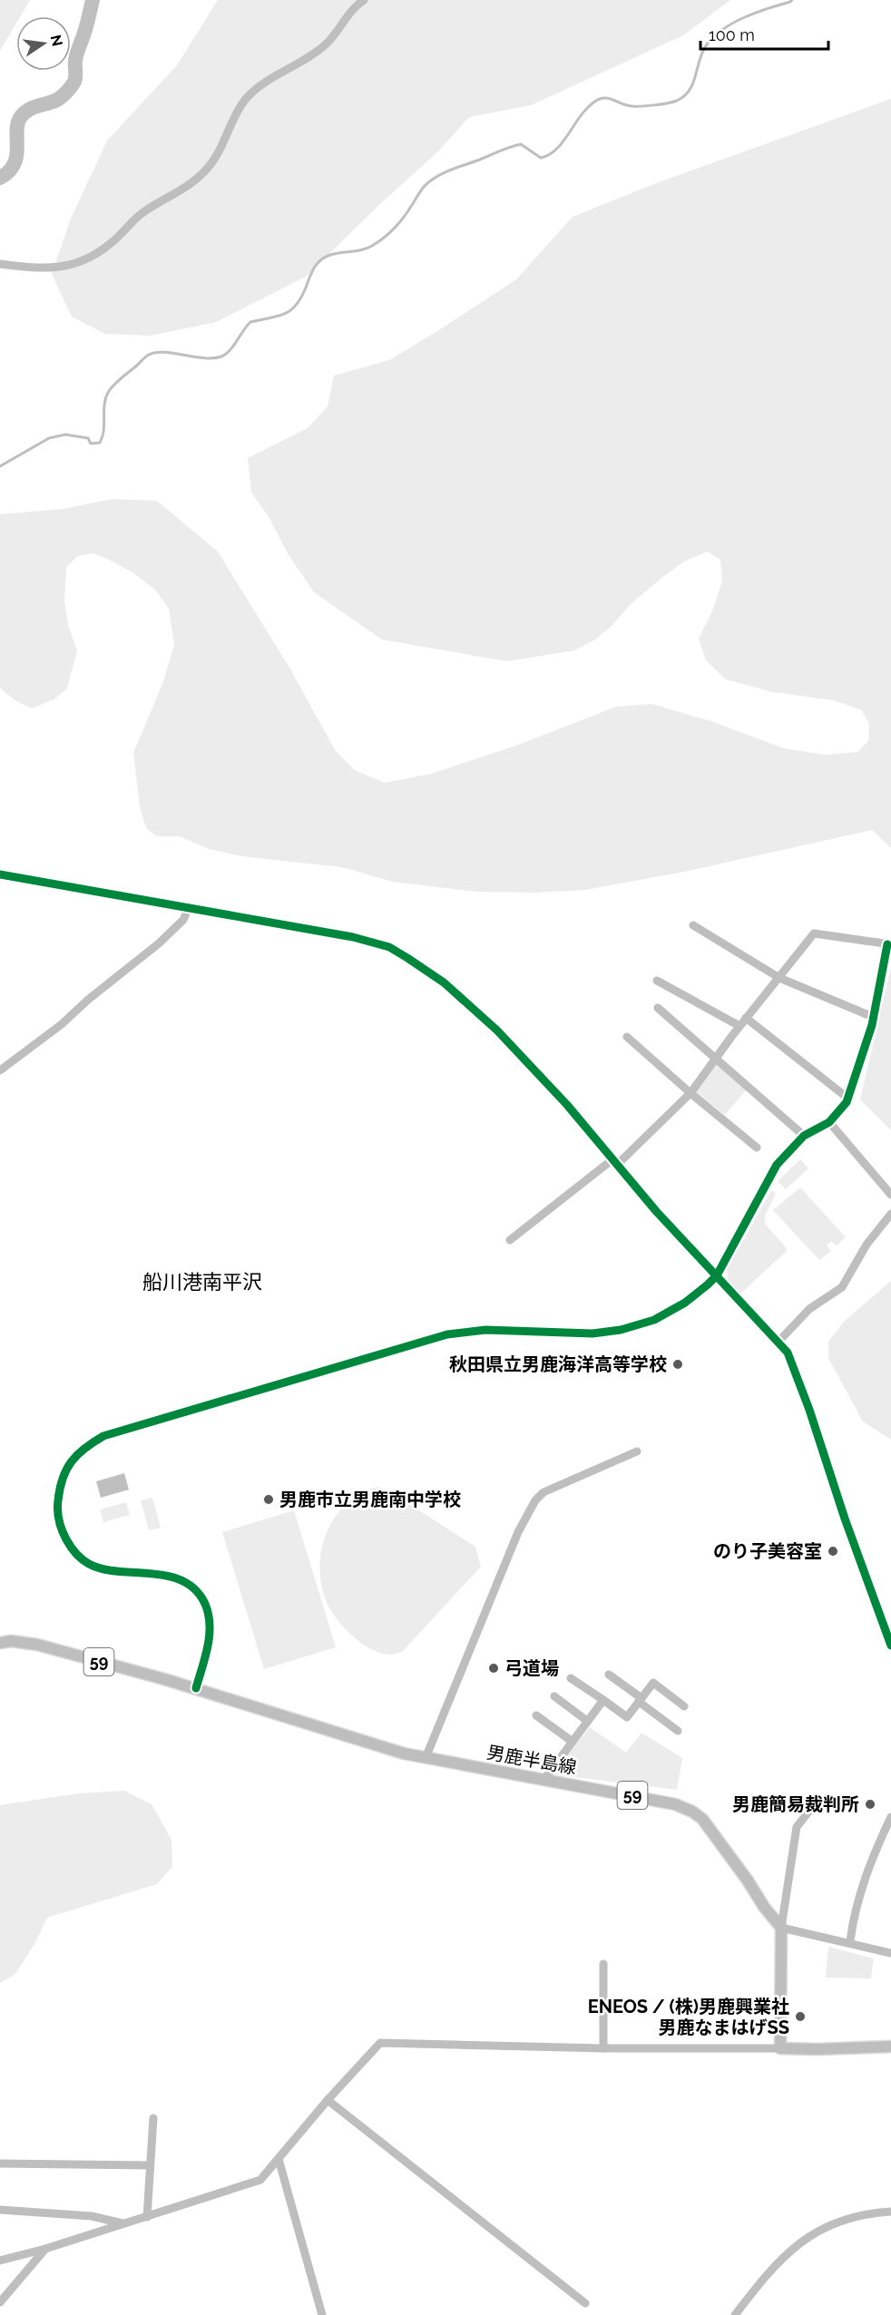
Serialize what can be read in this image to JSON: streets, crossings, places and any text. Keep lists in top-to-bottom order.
{
  "streets": {
    "main road": ["59", "男鹿半島線"]
  },
  "districts": ["船川港南平沢"],
  "places": [
    "秋田県立男鹿海洋高等学校",
    "男鹿市立男鹿南中学校",
    "のり子美容室",
    "弓道場",
    "男鹿簡易裁判所",
    "ENEOS / (株)男鹿興業社 男鹿なまはげSS"
  ],
  "scale_bar": "100 m",
  "north": "right"
}
